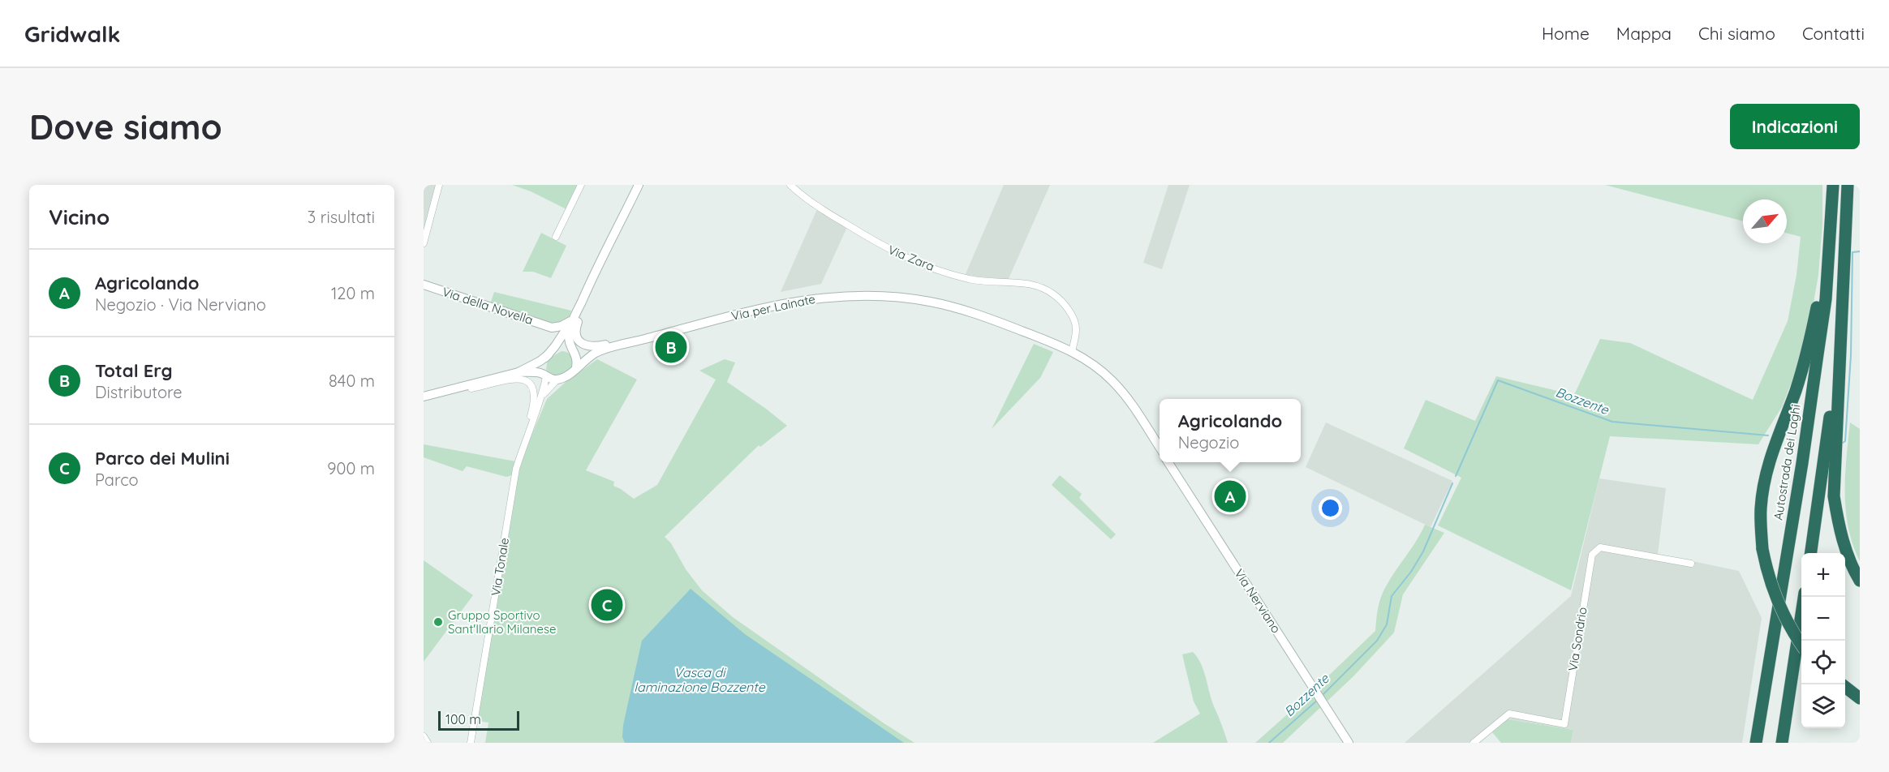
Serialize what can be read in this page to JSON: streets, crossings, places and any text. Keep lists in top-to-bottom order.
{
  "streets": {
    "highway": ["Autostrada dei Laghi"],
    "street": [
      "Via Zara",
      "Via della Novella",
      "Via per Lainate",
      "Via Tonale",
      "Via Nerviano",
      "Via Sondrio"
    ]
  },
  "crossings": [
    ["Via Zara", "Via per Lainate"]
  ],
  "water": ["Bozzente", "Vasca di laminazione Bozzente"],
  "places": ["Gruppo Sportivo Sant'Ilario Milanese"],
  "scale_bar": "100 m",
  "north": "top right",
  "page": {
    "header": "Gridwalk",
    "nav": [
      "Home",
      "Mappa",
      "Chi siamo",
      "Contatti"
    ],
    "buttons": "Indicazioni",
    "title": "Dove siamo",
    "heading": ["Vicino", "3 risultati"],
    "list": [
      {
        "mark": "A",
        "name": "Agricolando",
        "note": "Negozio · Via Nerviano",
        "value": "120 m"
      },
      {
        "mark": "B",
        "name": "Total Erg",
        "note": "Distributore",
        "value": "840 m"
      },
      {
        "mark": "C",
        "name": "Parco dei Mulini",
        "note": "Parco",
        "value": "900 m"
      }
    ],
    "pins": ["B", "A", "C"],
    "popup": ["Agricolando", "Negozio"],
    "map_buttons": ["+", "−"],
    "scale": "100 m"
  }
}
